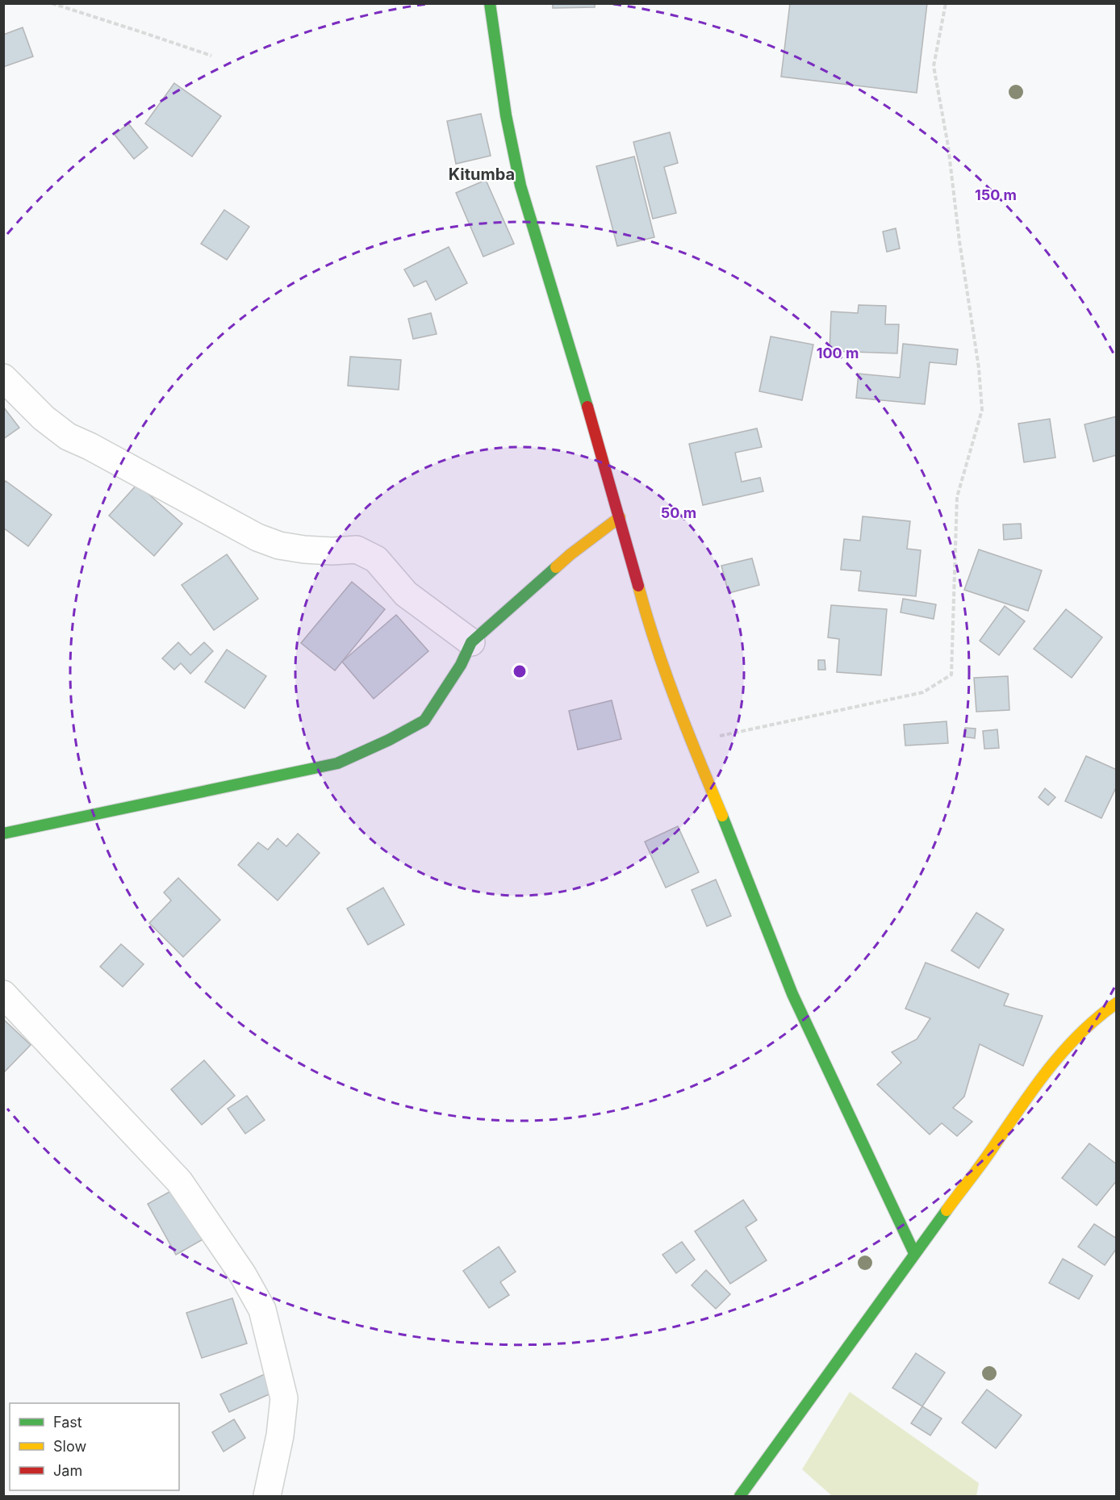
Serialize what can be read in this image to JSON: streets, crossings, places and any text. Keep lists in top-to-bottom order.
{
  "districts": ["Kitumba"],
  "legend": ["Fast", "Slow", "Jam"],
  "rings": ["150 m", "100 m", "50 m"]
}
